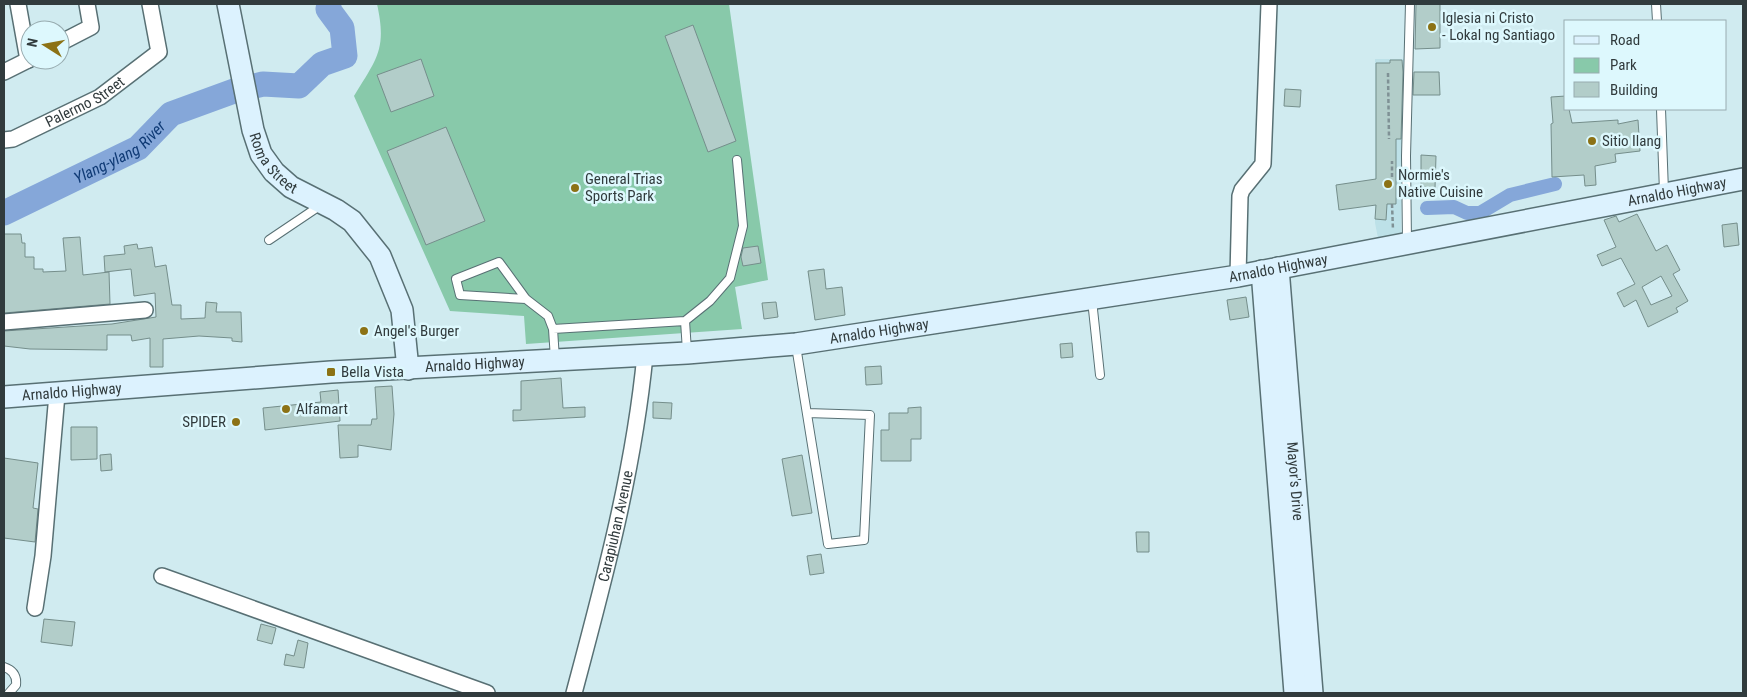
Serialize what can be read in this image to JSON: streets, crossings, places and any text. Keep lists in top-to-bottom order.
{
  "streets": {
    "main road": ["Roma Street", "Arnaldo Highway", "Mayor's Drive"],
    "street": ["Palermo Street", "Carapiuhan Avenue"]
  },
  "crossings": [
    ["Roma Street", "Arnaldo Highway"],
    ["Arnaldo Highway", "Mayor's Drive"],
    ["Arnaldo Highway", "Carapiuhan Avenue"]
  ],
  "water": ["Ylang-ylang River"],
  "places": {
    "other": [
      "Iglesia ni Cristo - Lokal ng Santiago",
      "Sitio Ilang",
      "Normie's Native Cuisine",
      "General Trias Sports Park",
      "Angel's Burger",
      "Alfamart",
      "SPIDER"
    ],
    "transit": ["Bella Vista"]
  },
  "legend": ["Road", "Park", "Building"],
  "north": "left"
}
